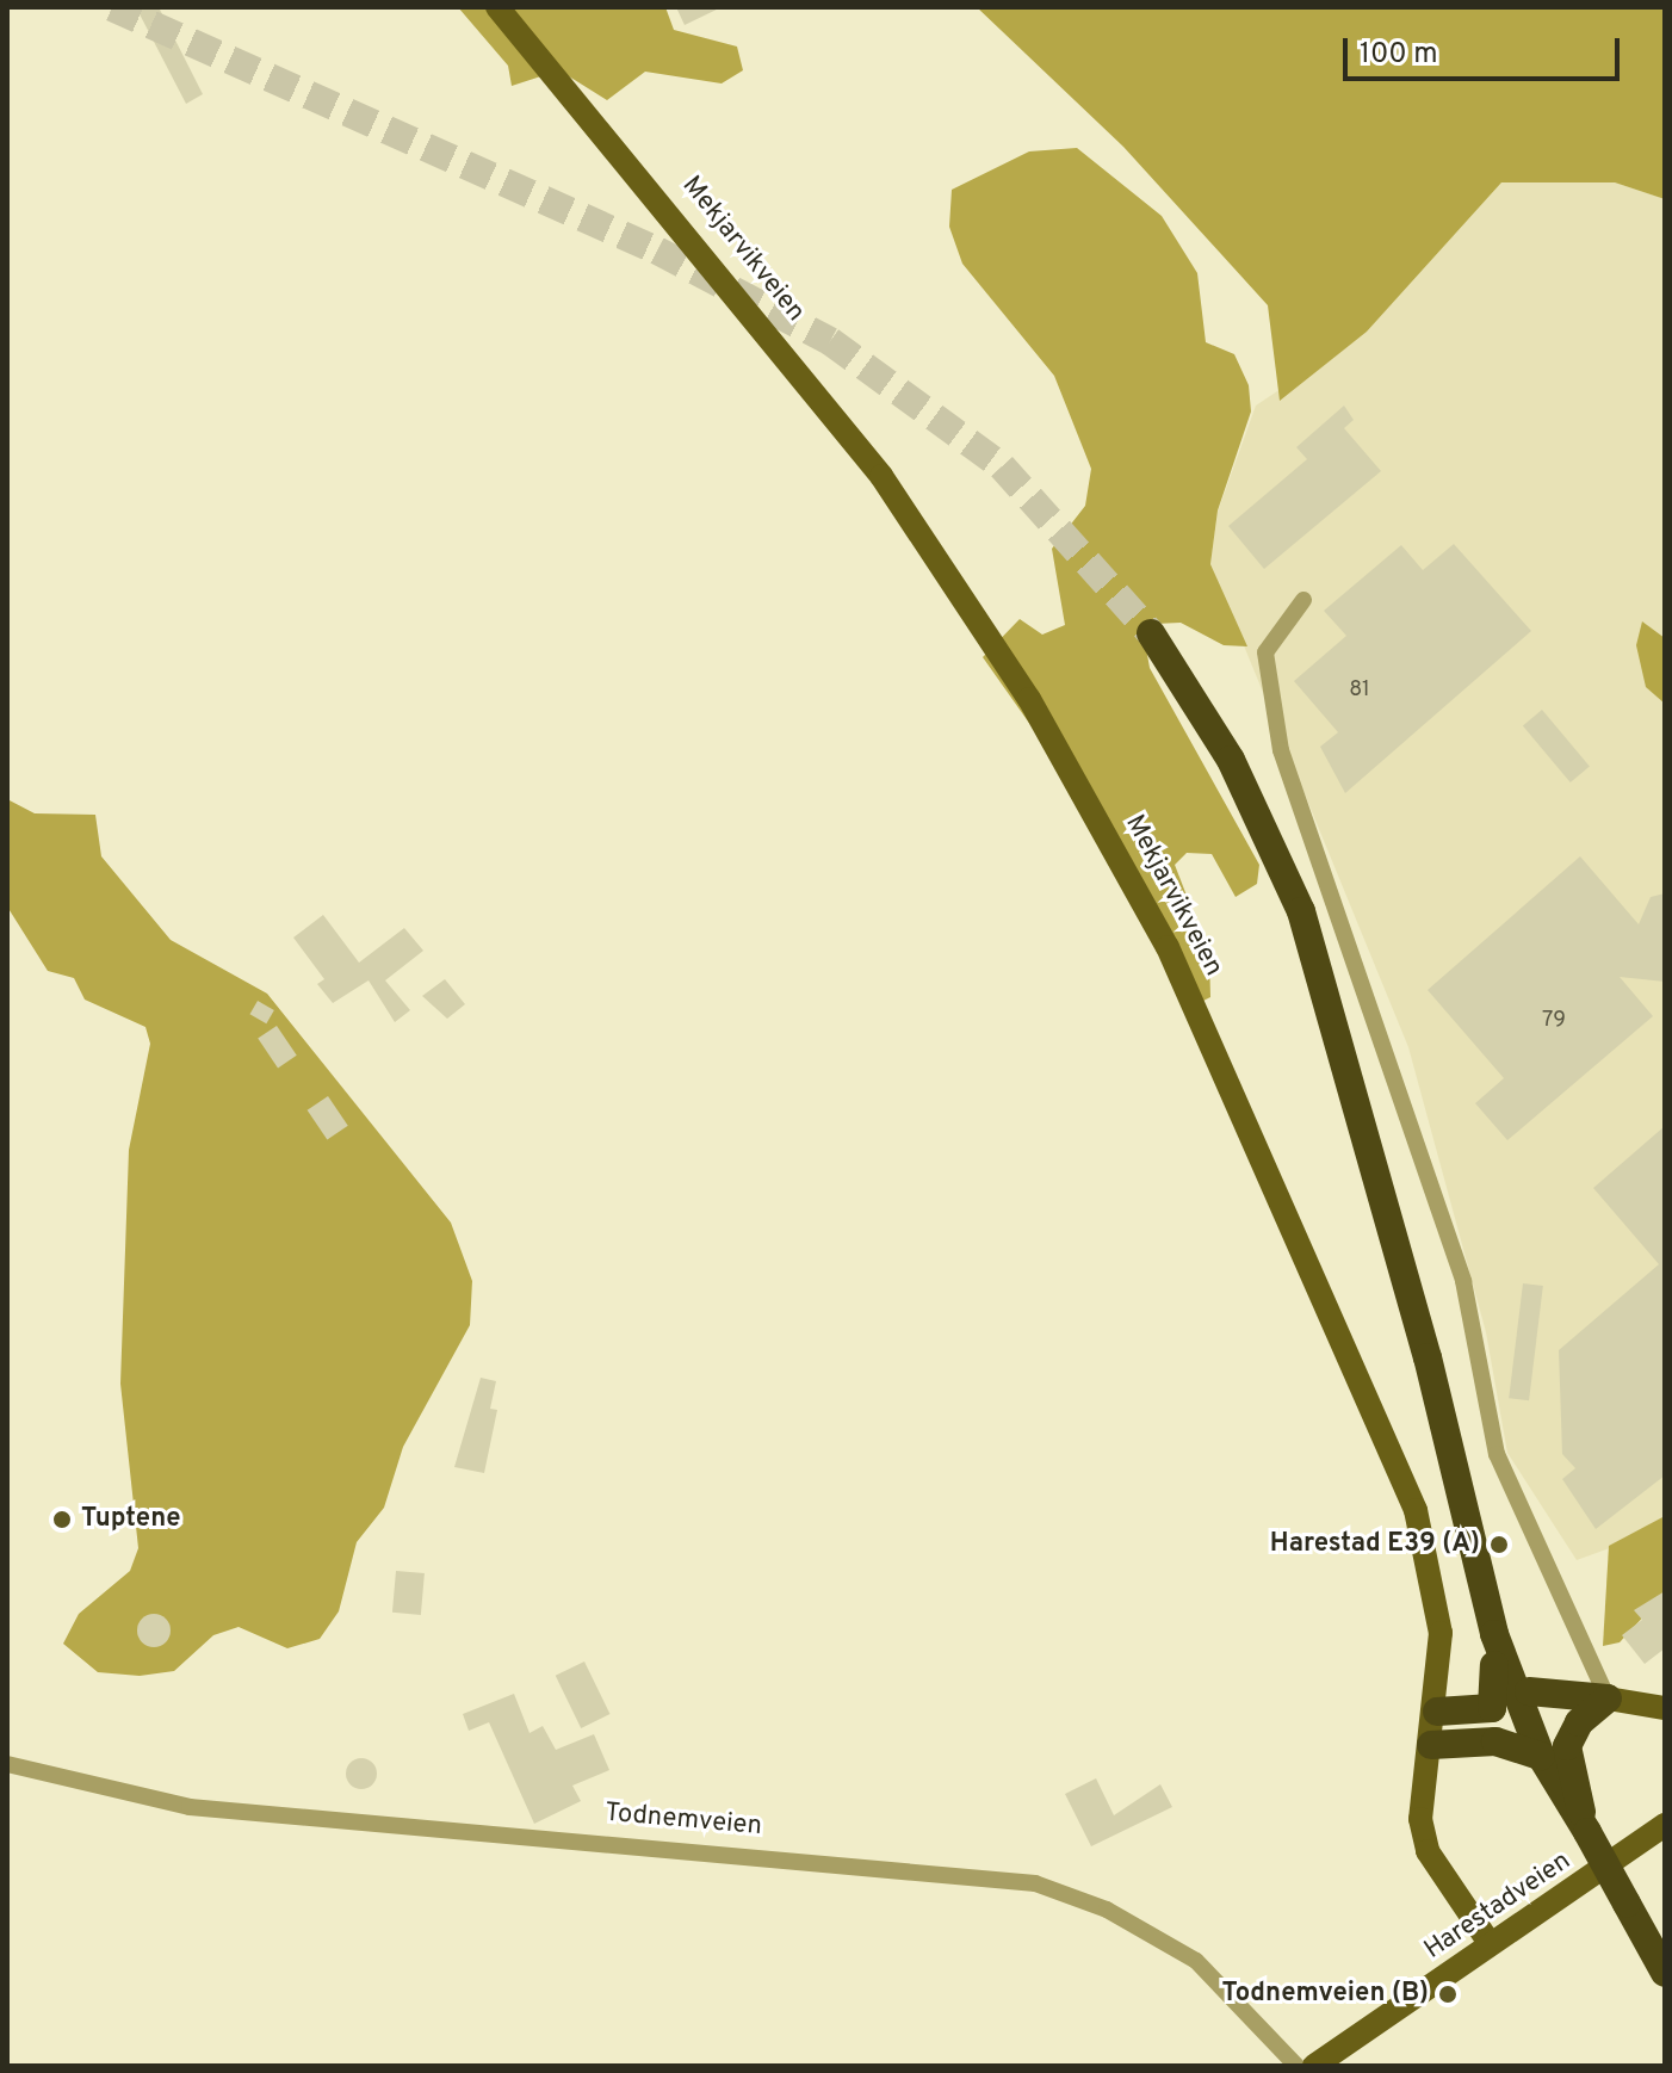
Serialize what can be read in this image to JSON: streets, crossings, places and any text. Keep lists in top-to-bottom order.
{
  "streets": {
    "main road": ["Mekjarvikveien", "Harestadveien"],
    "street": ["Todnemveien"]
  },
  "crossings": [
    ["Mekjarvikveien", "Harestadveien"]
  ],
  "places": ["Tuptene", "Harestad E39 (A)", "Todnemveien (B)"],
  "house_numbers": ["81", "79"],
  "scale_bar": "100 m"
}
